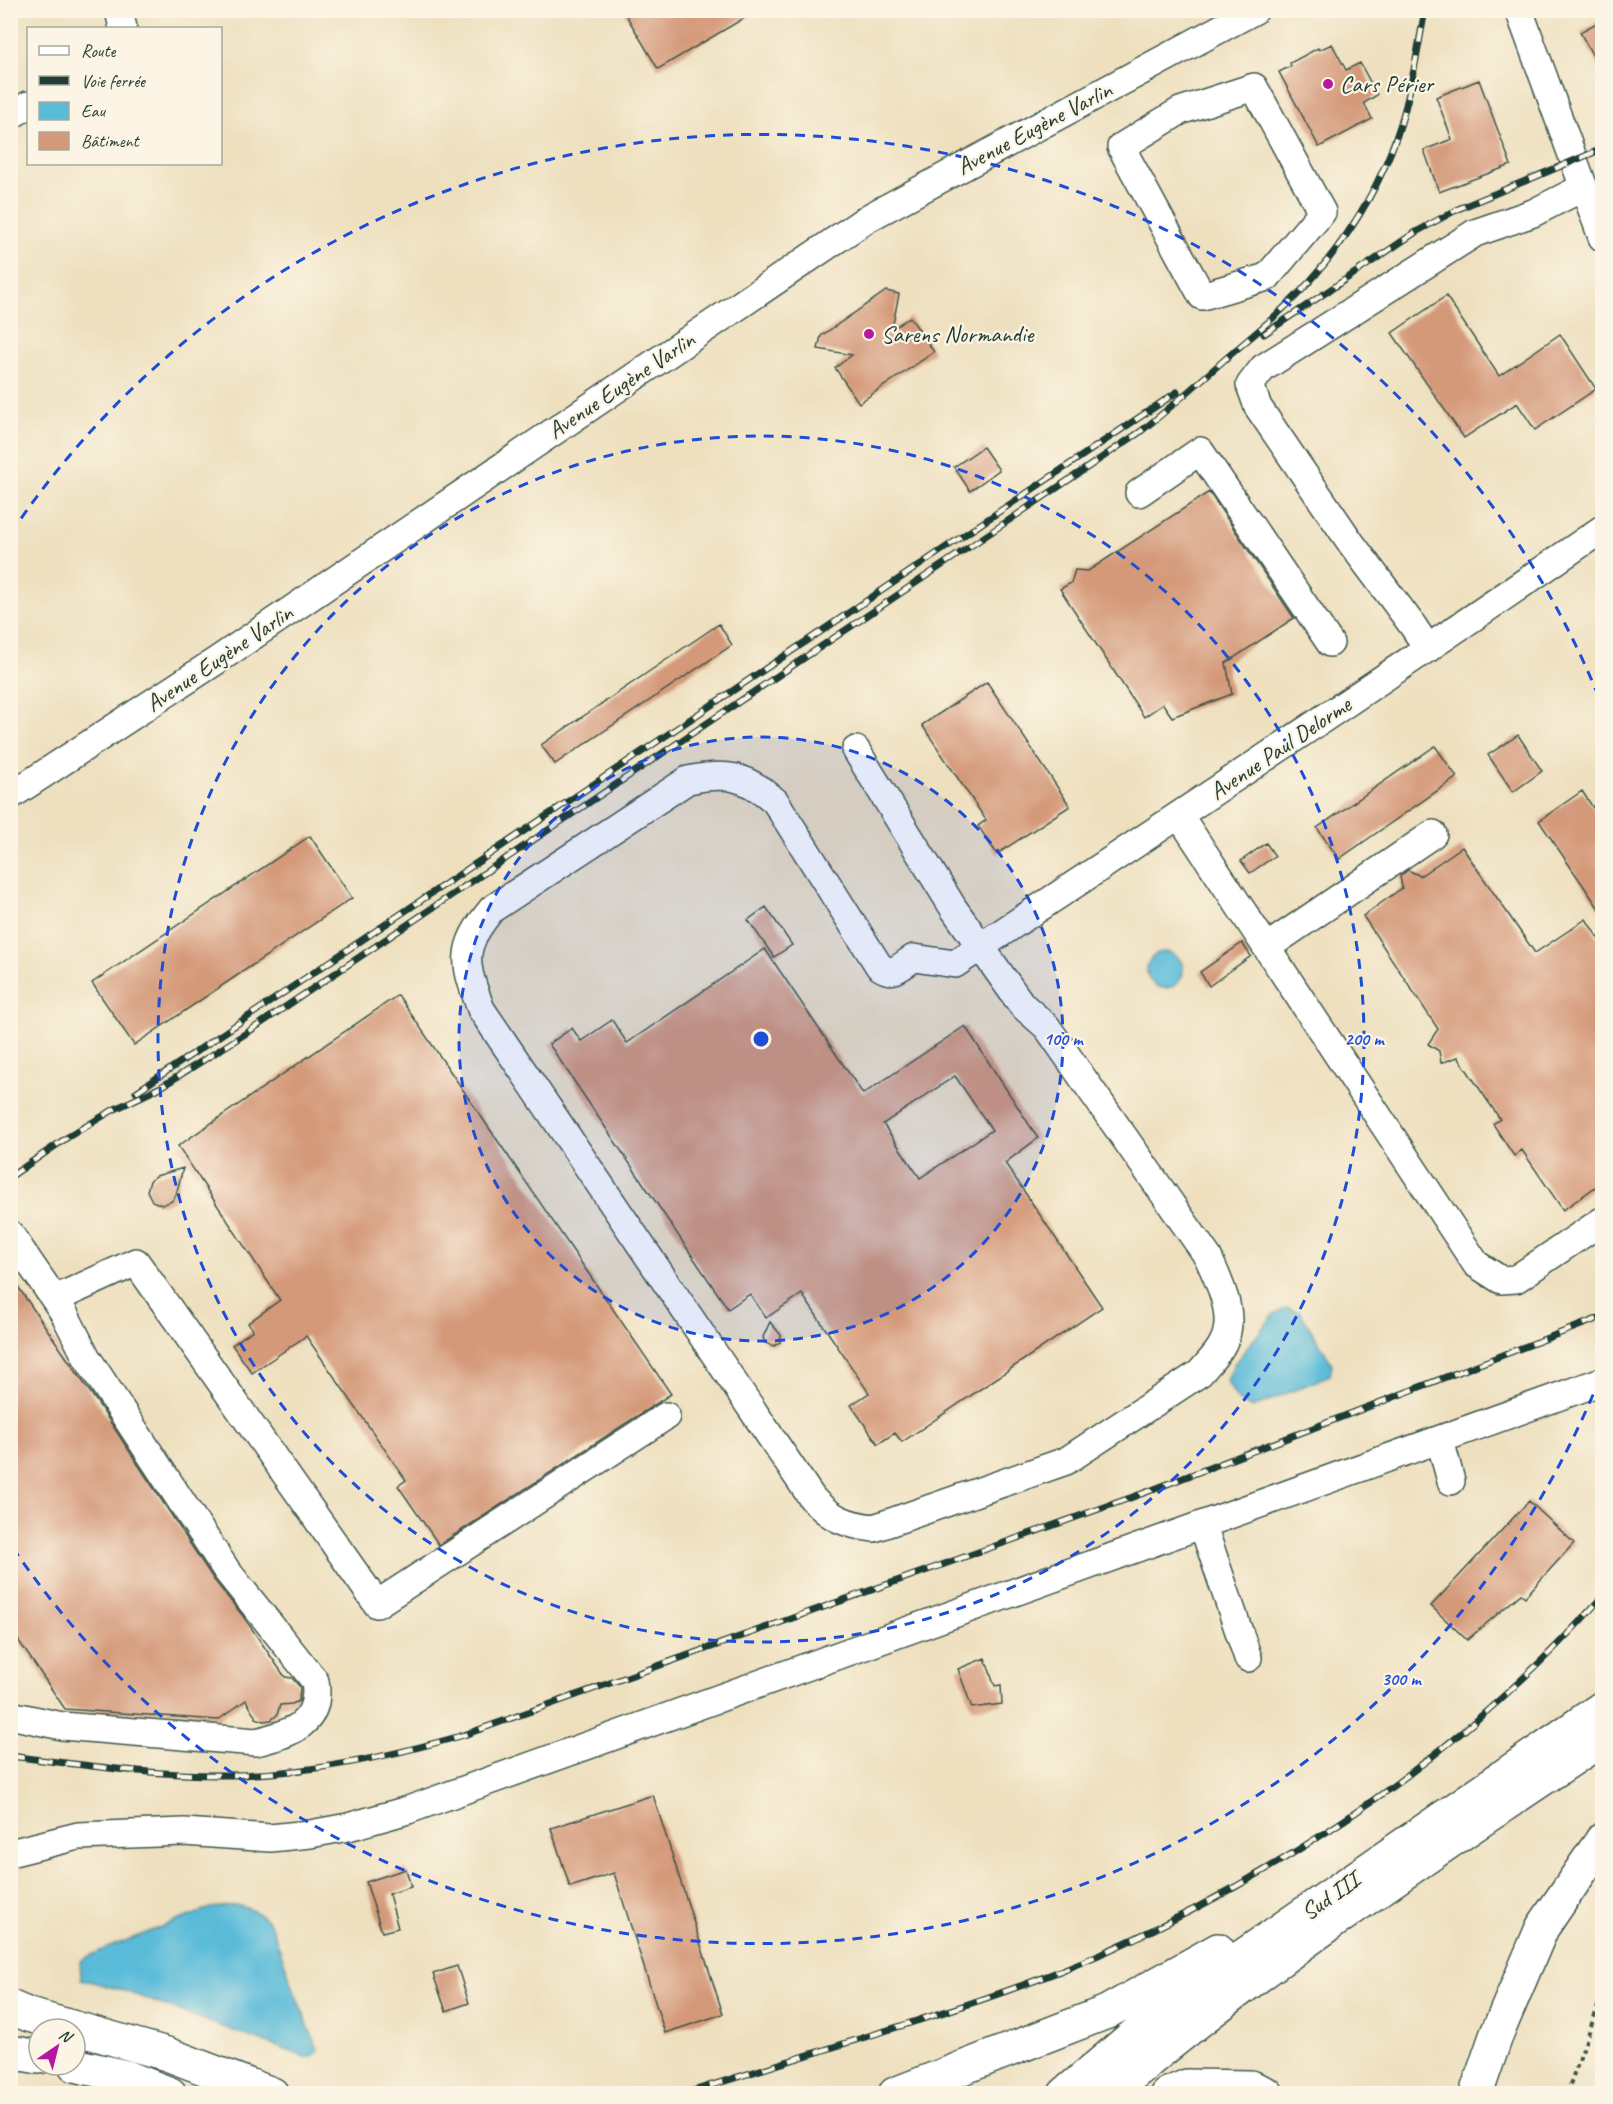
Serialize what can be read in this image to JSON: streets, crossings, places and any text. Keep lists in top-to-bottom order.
{
  "streets": {
    "highway": ["Sud III"],
    "street": ["Avenue Eugène Varlin", "Avenue Paul Delorme"]
  },
  "places": ["Cars Périer", "Sarens Normandie"],
  "legend": [
    "Route",
    "Voie ferrée",
    "Eau",
    "Bâtiment"
  ],
  "north": "top right",
  "rings": ["100 m", "200 m", "300 m"]
}
